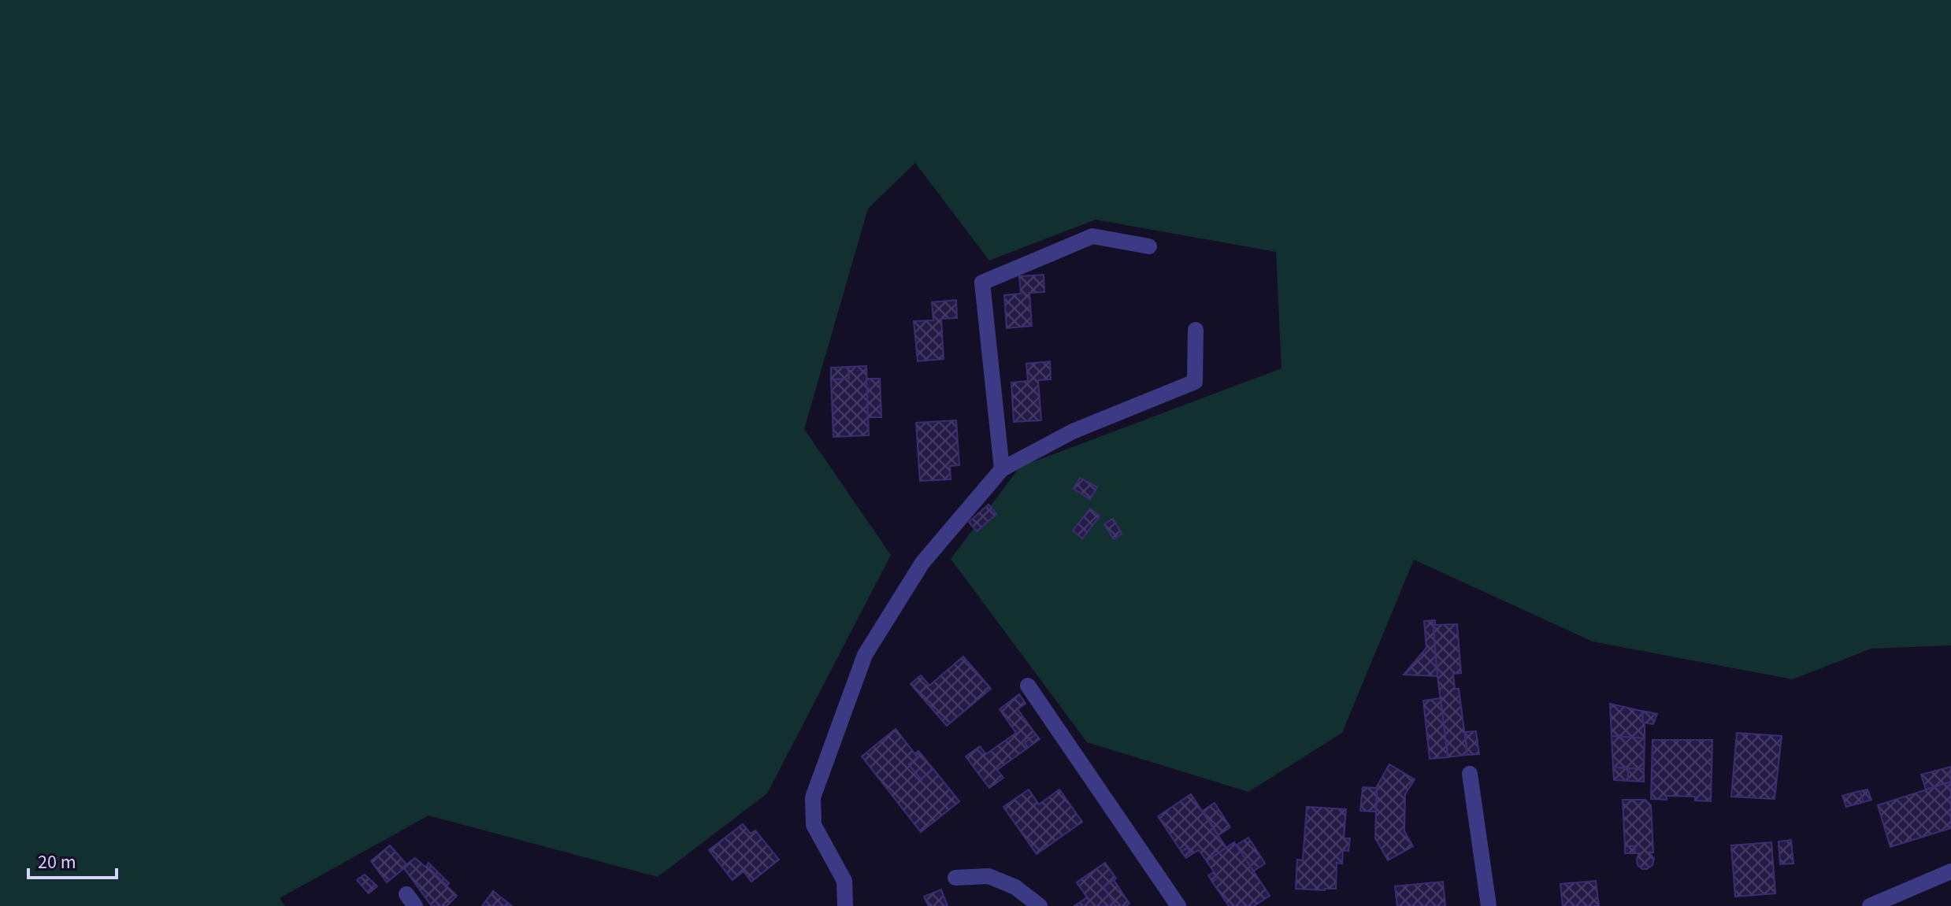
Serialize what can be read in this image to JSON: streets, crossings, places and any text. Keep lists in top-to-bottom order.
{
  "scale_bar": "20 m"
}
